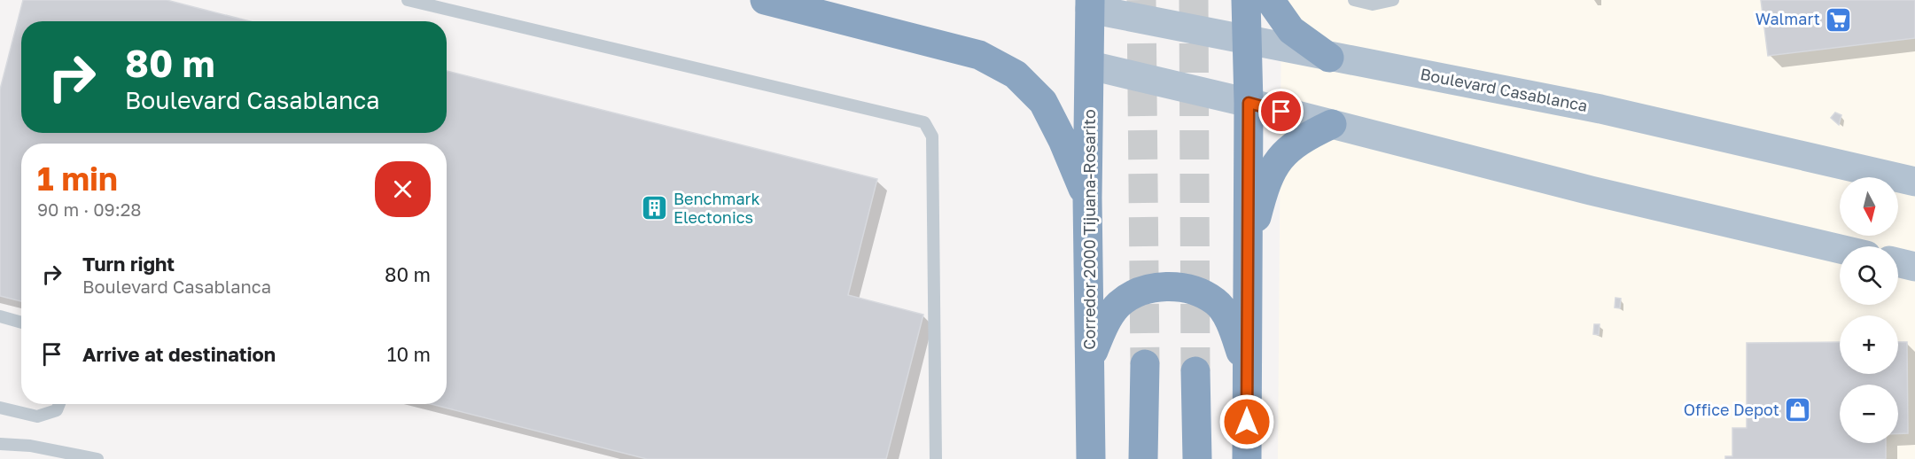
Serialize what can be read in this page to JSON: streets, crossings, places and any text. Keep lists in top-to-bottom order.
{
  "streets": {
    "highway": ["Corredor 2000 Tijuana-Rosarito"],
    "main road": ["Boulevard Casablanca"]
  },
  "crossings": [
    ["Boulevard Casablanca", "Corredor 2000 Tijuana-Rosarito"]
  ],
  "places": {
    "supermarket": ["Walmart"],
    "building": ["Benchmark Electonics"],
    "shop": ["Office Depot"]
  },
  "north": "bottom",
  "page": {
    "turn": ["80 m", "Boulevard Casablanca"],
    "heading": ["1 min", "90 m · 09:28"],
    "map_buttons": ["+", "−"],
    "list": [
      {
        "name": "Turn right",
        "note": "Boulevard Casablanca",
        "value": "80 m"
      },
      {
        "name": "Arrive at destination",
        "value": "10 m"
      }
    ]
  }
}
